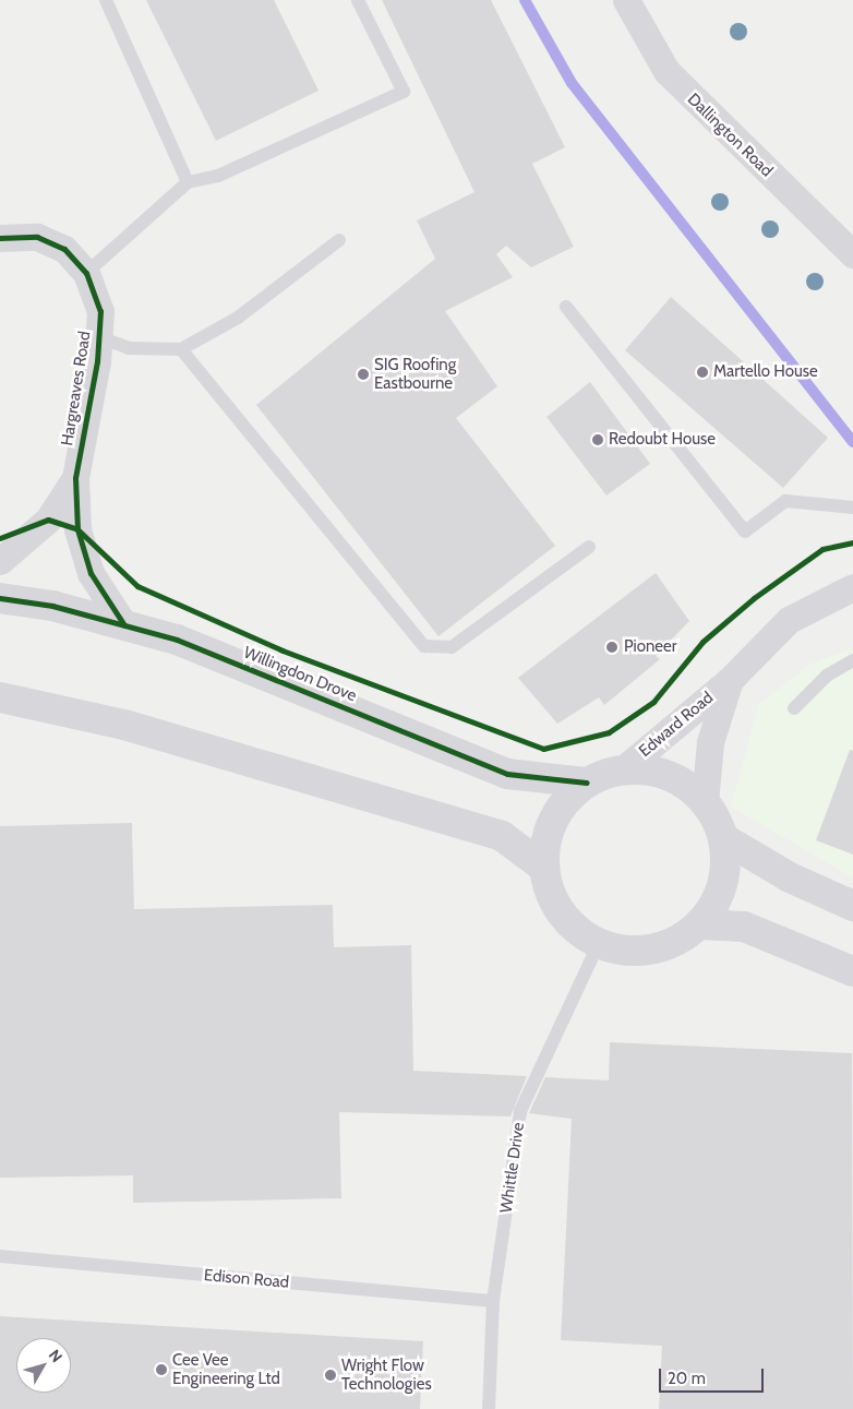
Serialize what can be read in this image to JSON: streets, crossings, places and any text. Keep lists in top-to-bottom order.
{
  "streets": {
    "street": [
      "Dallington Road",
      "Hargreaves Road",
      "Willingdon Drove",
      "Edward Road"
    ],
    "lane": ["Whittle Drive", "Edison Road"]
  },
  "crossings": [
    ["Hargreaves Road", "Willingdon Drove"],
    ["Willingdon Drove", "Edward Road"],
    ["Willingdon Drove", "Whittle Drive"],
    ["Edward Road", "Whittle Drive"],
    ["Whittle Drive", "Edison Road"]
  ],
  "places": [
    "Martello House",
    "SIG Roofing Eastbourne",
    "Redoubt House",
    "Pioneer",
    "Cee Vee Engineering Ltd",
    "Wright Flow Technologies"
  ],
  "scale_bar": "20 m",
  "north": "top right"
}
